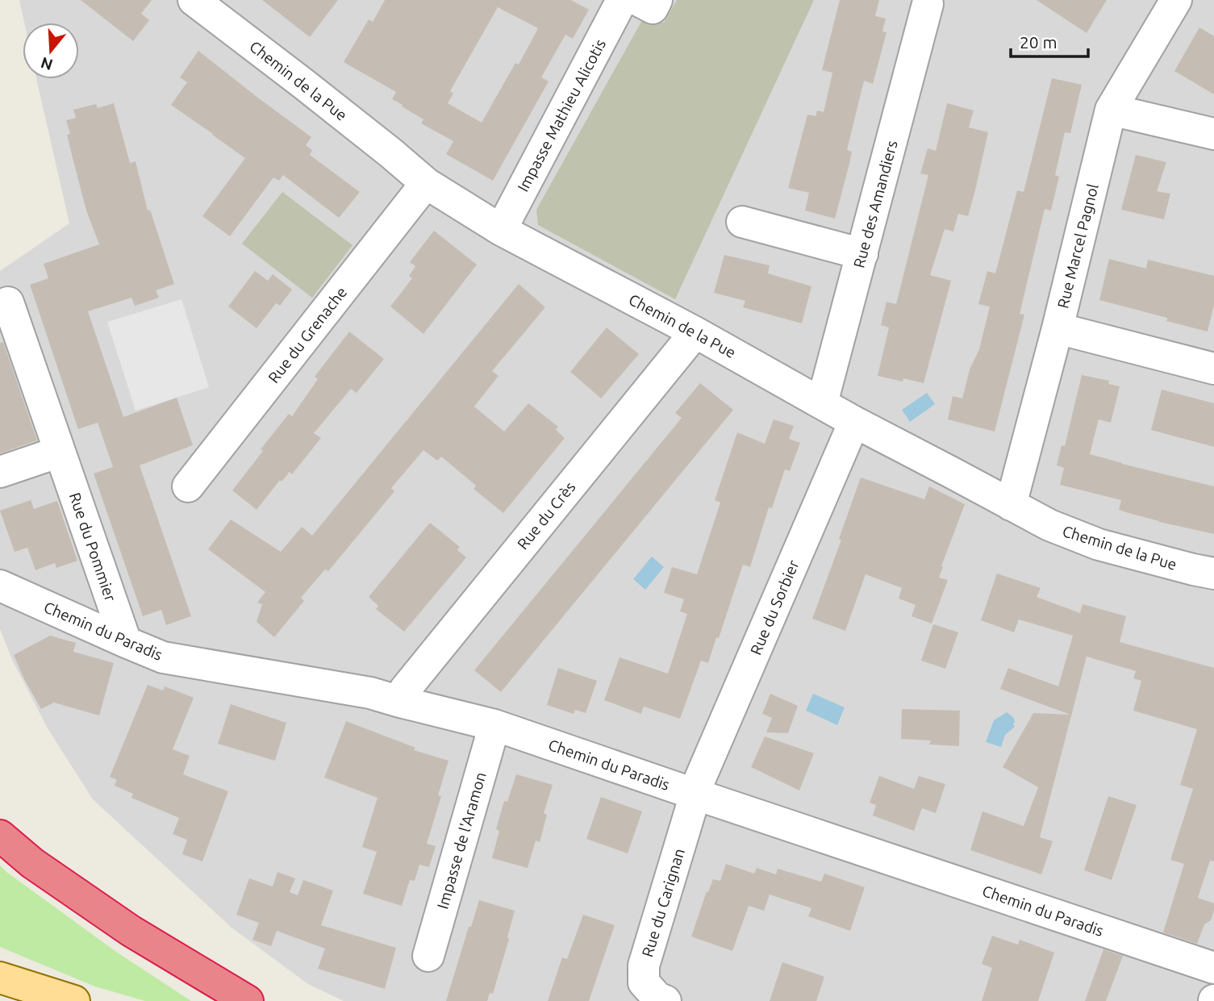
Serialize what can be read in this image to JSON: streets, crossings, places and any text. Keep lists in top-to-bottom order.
{
  "streets": {
    "street": [
      "Chemin de la Pue",
      "Impasse Mathieu Alicotis",
      "Rue des Amandiers",
      "Rue Marcel Pagnol",
      "Rue du Grenache",
      "Rue du Crès",
      "Rue du Pommier",
      "Rue du Sorbier",
      "Chemin du Paradis",
      "Impasse de l'Aramon",
      "Rue du Carignan"
    ]
  },
  "crossings": [
    ["Chemin de la Pue", "Impasse Mathieu Alicotis"],
    ["Chemin de la Pue", "Rue des Amandiers"],
    ["Chemin de la Pue", "Rue Marcel Pagnol"],
    ["Chemin de la Pue", "Rue du Grenache"],
    ["Chemin de la Pue", "Rue du Crès"],
    ["Chemin de la Pue", "Rue du Sorbier"],
    ["Rue du Crès", "Chemin du Paradis"],
    ["Rue du Pommier", "Chemin du Paradis"],
    ["Rue du Sorbier", "Chemin du Paradis"],
    ["Rue du Sorbier", "Rue du Carignan"],
    ["Chemin du Paradis", "Impasse de l'Aramon"],
    ["Chemin du Paradis", "Rue du Carignan"]
  ],
  "scale_bar": "20 m",
  "north": "bottom"
}
